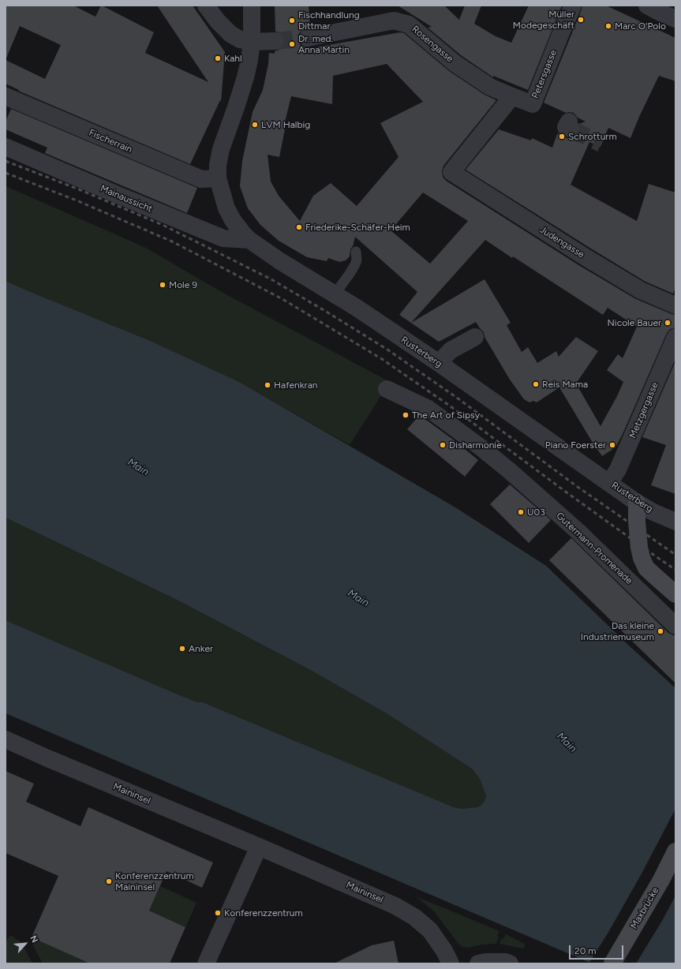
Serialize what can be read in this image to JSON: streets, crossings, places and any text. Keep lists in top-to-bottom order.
{
  "streets": {
    "main road": ["Maxbrücke"],
    "street": [
      "Rosengasse",
      "Petersgasse",
      "Fischerrain",
      "Mainaussicht",
      "Judengasse",
      "Rusterberg",
      "Metzgergasse",
      "Gutermann-Promenade",
      "Maininsel"
    ]
  },
  "crossings": [
    ["Rosengasse", "Petersgasse"],
    ["Rosengasse", "Judengasse"],
    ["Petersgasse", "Judengasse"],
    ["Fischerrain", "Rusterberg"],
    ["Mainaussicht", "Rusterberg"],
    ["Rusterberg", "Metzgergasse"]
  ],
  "water": ["Main"],
  "places": [
    "Müller Modegeschäft",
    "Fischhandlung Dittmar",
    "Marc O'Polo",
    "Dr. med. Anna Martin",
    "Kahl",
    "LVM Halbig",
    "Schrotturm",
    "Friederike-Schäfer-Heim",
    "Mole 9",
    "Nicole Bauer",
    "Reis Mama",
    "Hafenkran",
    "The Art of Sipsy",
    "Disharmonie",
    "Piano Foerster",
    "U03",
    "Das kleine Industriemuseum",
    "Anker",
    "Konferenzzentrum Maininsel",
    "Konferenzzentrum"
  ],
  "scale_bar": "20 m",
  "north": "top right"
}
